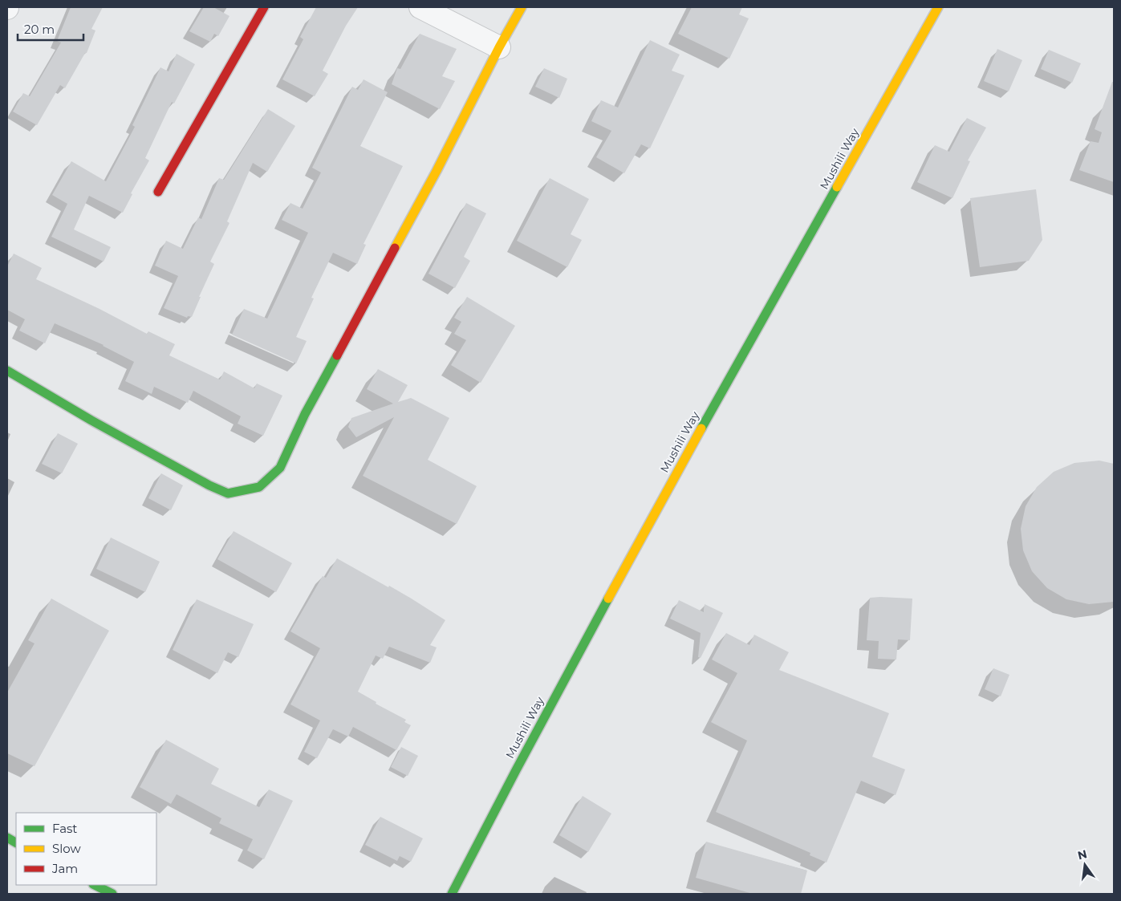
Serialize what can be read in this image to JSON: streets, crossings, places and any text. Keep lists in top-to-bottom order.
{
  "streets": {
    "street": ["Mushili Way"]
  },
  "legend": ["Fast", "Slow", "Jam"],
  "scale_bar": "20 m",
  "north": "top"
}
